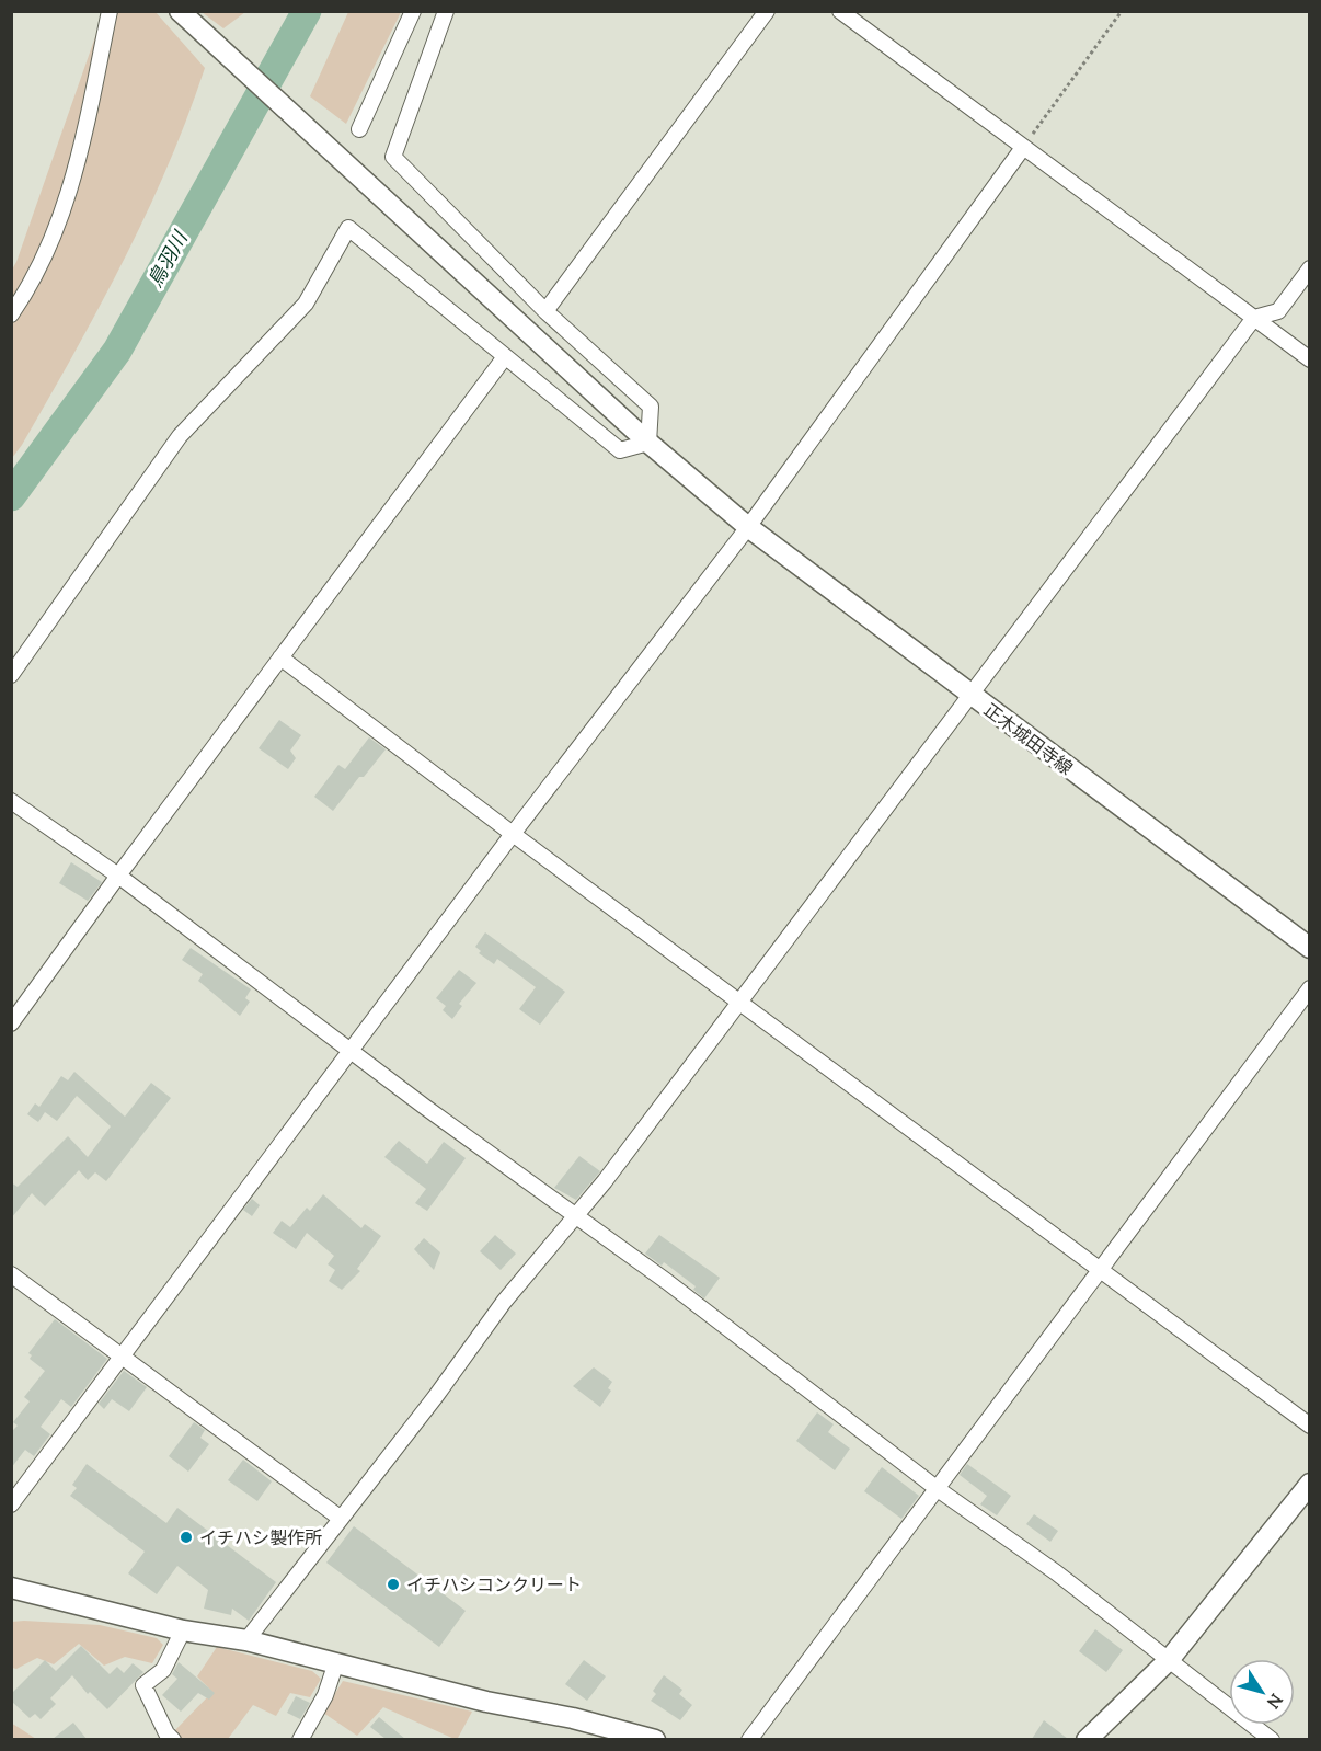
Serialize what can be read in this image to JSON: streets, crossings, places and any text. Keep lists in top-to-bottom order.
{
  "streets": {
    "street": ["正木城田寺線"]
  },
  "water": ["鳥羽川"],
  "places": ["イチハシ製作所", "イチハシコンクリート"],
  "north": "bottom right"
}
